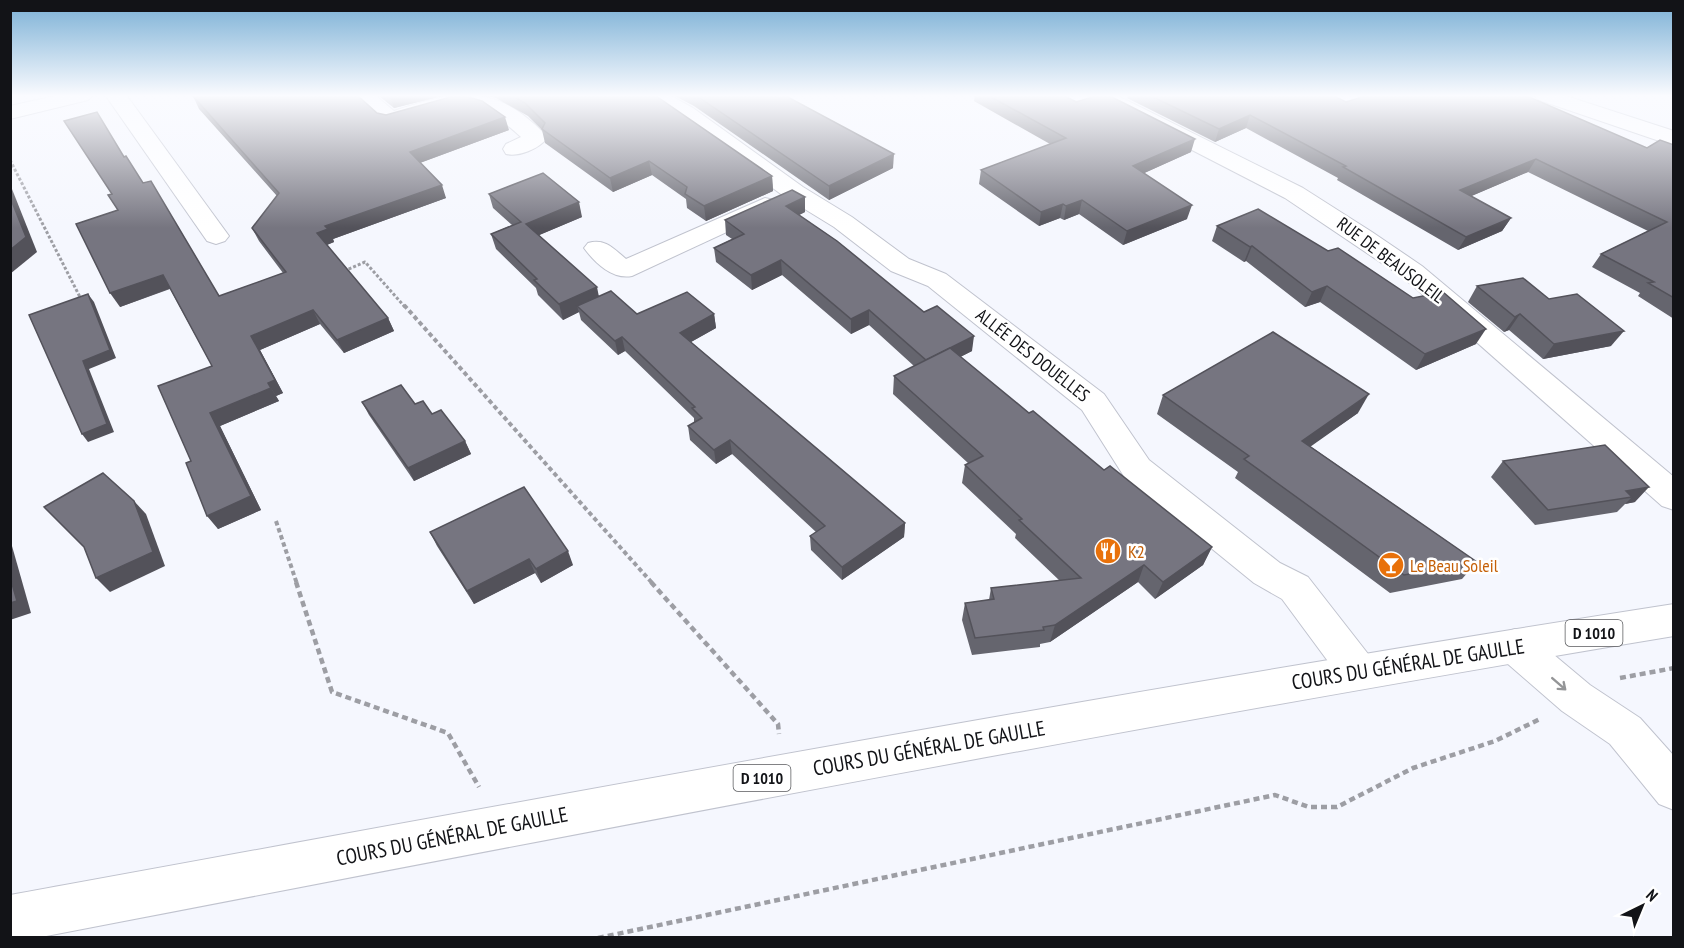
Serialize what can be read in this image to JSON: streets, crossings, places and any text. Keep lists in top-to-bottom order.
{
  "streets": {
    "street": [
      "RUE DE BEAUSOLEIL",
      "ALLÉE DES DOUELLES",
      "D 1010",
      "COURS DU GÉNÉRAL DE GAULLE"
    ]
  },
  "crossings": [
    ["ALLÉE DES DOUELLES", "COURS DU GÉNÉRAL DE GAULLE"]
  ],
  "places": {
    "restaurant": ["K2"],
    "bar": ["Le Beau Soleil"]
  },
  "north": "top right"
}
